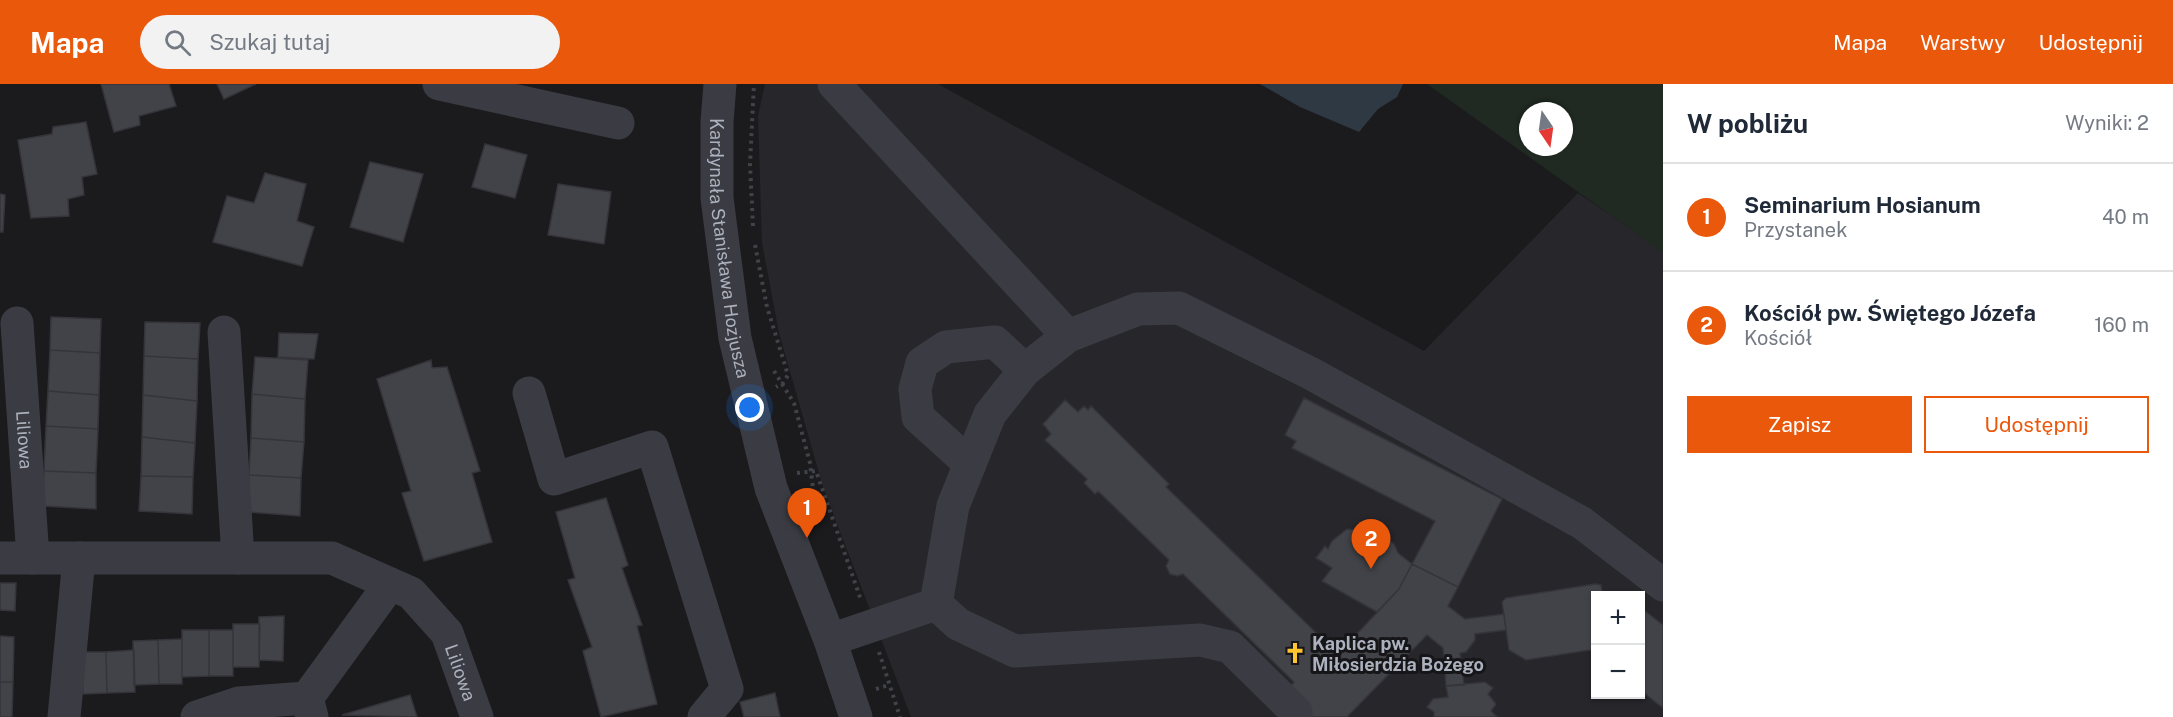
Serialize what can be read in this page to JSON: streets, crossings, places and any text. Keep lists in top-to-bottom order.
{
  "streets": {
    "street": ["Kardynała Stanisława Hozjusza", "Liliowa"]
  },
  "places": {
    "church": ["Kaplica pw. Miłosierdzia Bożego"]
  },
  "north": "bottom",
  "page": {
    "header": "Mapa",
    "search": "Szukaj tutaj",
    "nav": ["Mapa", "Warstwy", "Udostępnij"],
    "heading": ["W pobliżu", "Wyniki: 2"],
    "list": [
      {
        "mark": "1",
        "name": "Seminarium Hosianum",
        "note": "Przystanek",
        "value": "40 m"
      },
      {
        "mark": "2",
        "name": "Kościół pw. Świętego Józefa",
        "note": "Kościół",
        "value": "160 m"
      }
    ],
    "buttons": ["Zapisz", "Udostępnij"],
    "pins": ["1", "2"],
    "map_buttons": ["+", "−"]
  }
}
